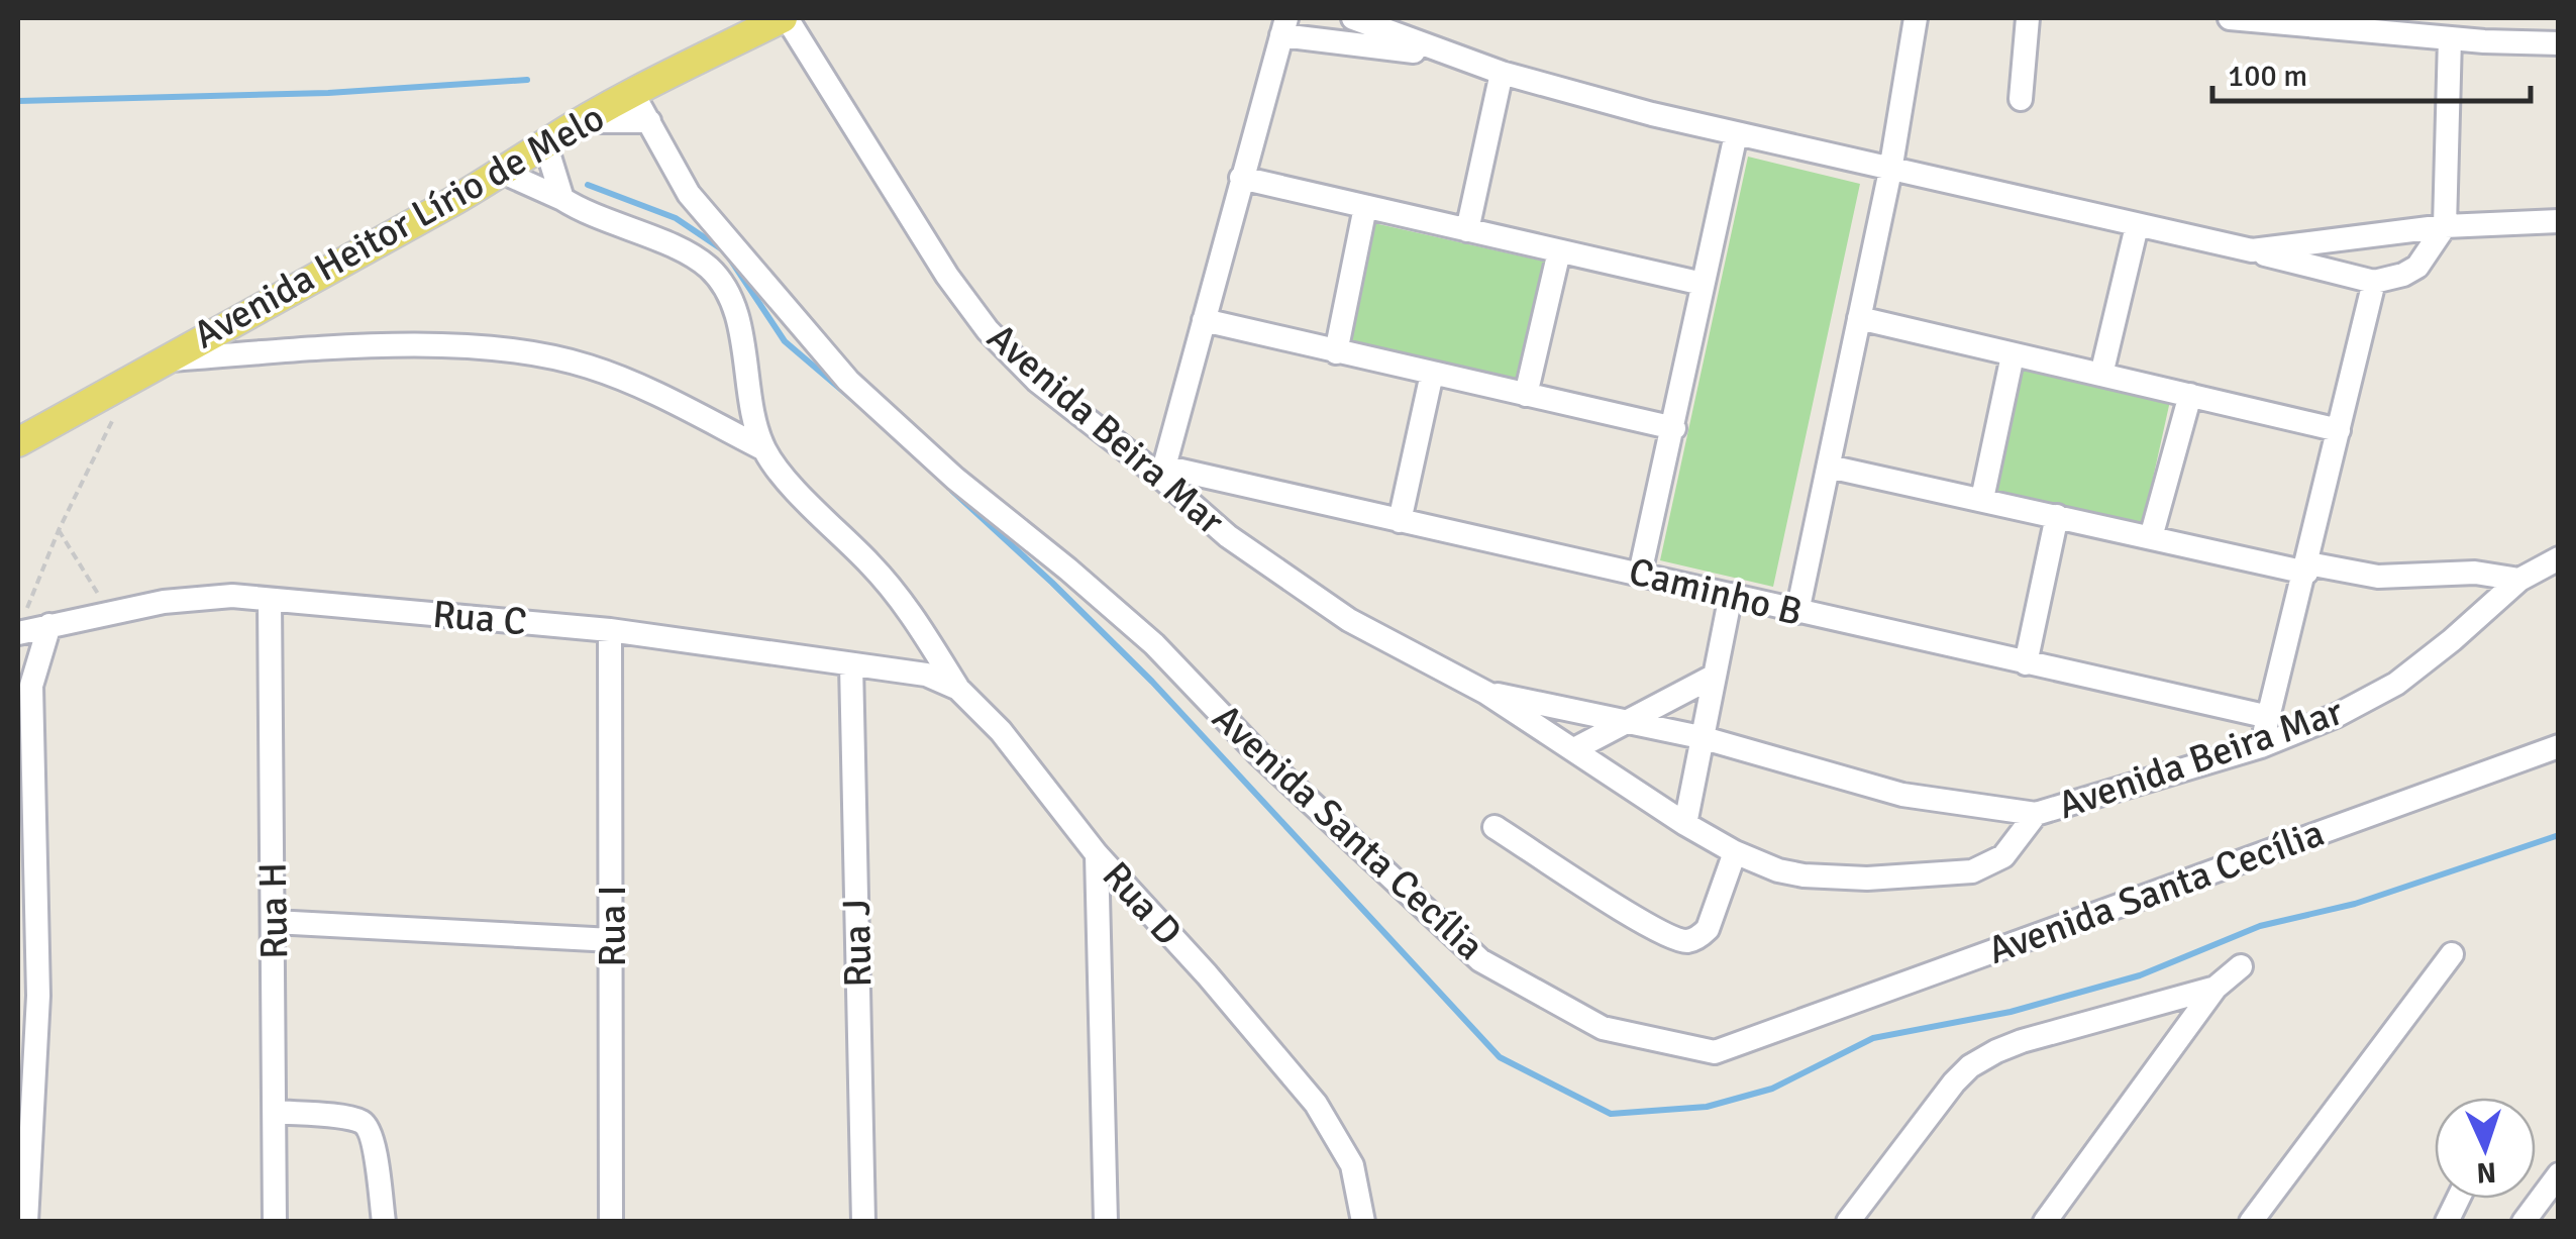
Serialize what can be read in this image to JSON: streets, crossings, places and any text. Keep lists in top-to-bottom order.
{
  "streets": {
    "main road": ["Avenida Heitor Lírio de Melo"],
    "street": [
      "Avenida Beira Mar",
      "Caminho B",
      "Rua C",
      "Avenida Santa Cecília",
      "Rua D",
      "Rua H",
      "Rua I",
      "Rua J"
    ]
  },
  "crossings": [
    ["Avenida Heitor Lírio de Melo", "Avenida Beira Mar"],
    ["Avenida Heitor Lírio de Melo", "Avenida Santa Cecília"],
    ["Avenida Beira Mar", "Caminho B"],
    ["Rua C", "Rua D"],
    ["Rua C", "Rua H"],
    ["Rua C", "Rua I"],
    ["Rua C", "Rua J"],
    ["Rua D", "Rua J"]
  ],
  "scale_bar": "100 m",
  "north": "bottom"
}
